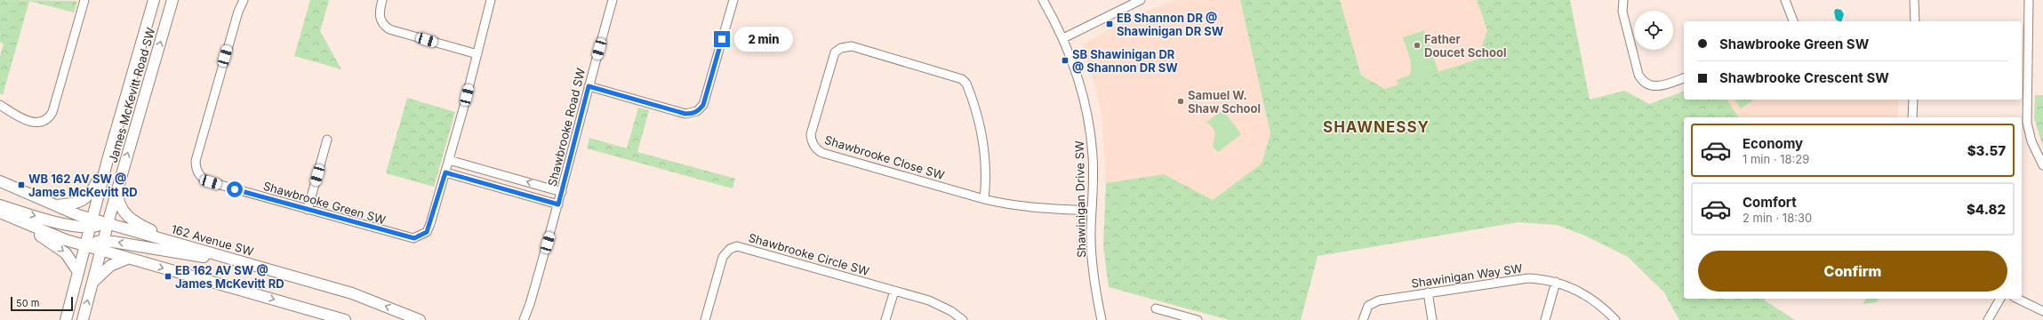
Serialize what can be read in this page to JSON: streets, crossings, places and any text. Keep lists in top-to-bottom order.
{
  "streets": {
    "main road": ["James McKevitt Road SW", "162 Avenue SW"],
    "street": [
      "Shawbrooke Road SW",
      "Shawbrooke Close SW",
      "Shawinigan Drive SW",
      "Shawbrooke Green SW",
      "Shawbrooke Circle SW",
      "Shawinigan Way SW"
    ]
  },
  "crossings": [
    ["James McKevitt Road SW", "162 Avenue SW"],
    ["Shawbrooke Close SW", "Shawinigan Drive SW"]
  ],
  "districts": ["SHAWNESSY"],
  "places": {
    "transit": [
      "EB Shannon DR @ Shawinigan DR SW",
      "SB Shawinigan DR @ Shannon DR SW",
      "WB 162 AV SW @ James McKevitt RD",
      "EB 162 AV SW @ James McKevitt RD"
    ],
    "other": ["Father Doucet School", "Samuel W. Shaw School"]
  },
  "scale_bar": "50 m",
  "page": {
    "banner": ["Shawbrooke Green SW", "Shawbrooke Crescent SW"],
    "bubble": "2 min",
    "list": [
      {
        "name": "Economy",
        "note": "1 min · 18:29",
        "value": "$3.57"
      },
      {
        "name": "Comfort",
        "note": "2 min · 18:30",
        "value": "$4.82"
      }
    ],
    "buttons": "Confirm",
    "scale": "50 m"
  }
}
